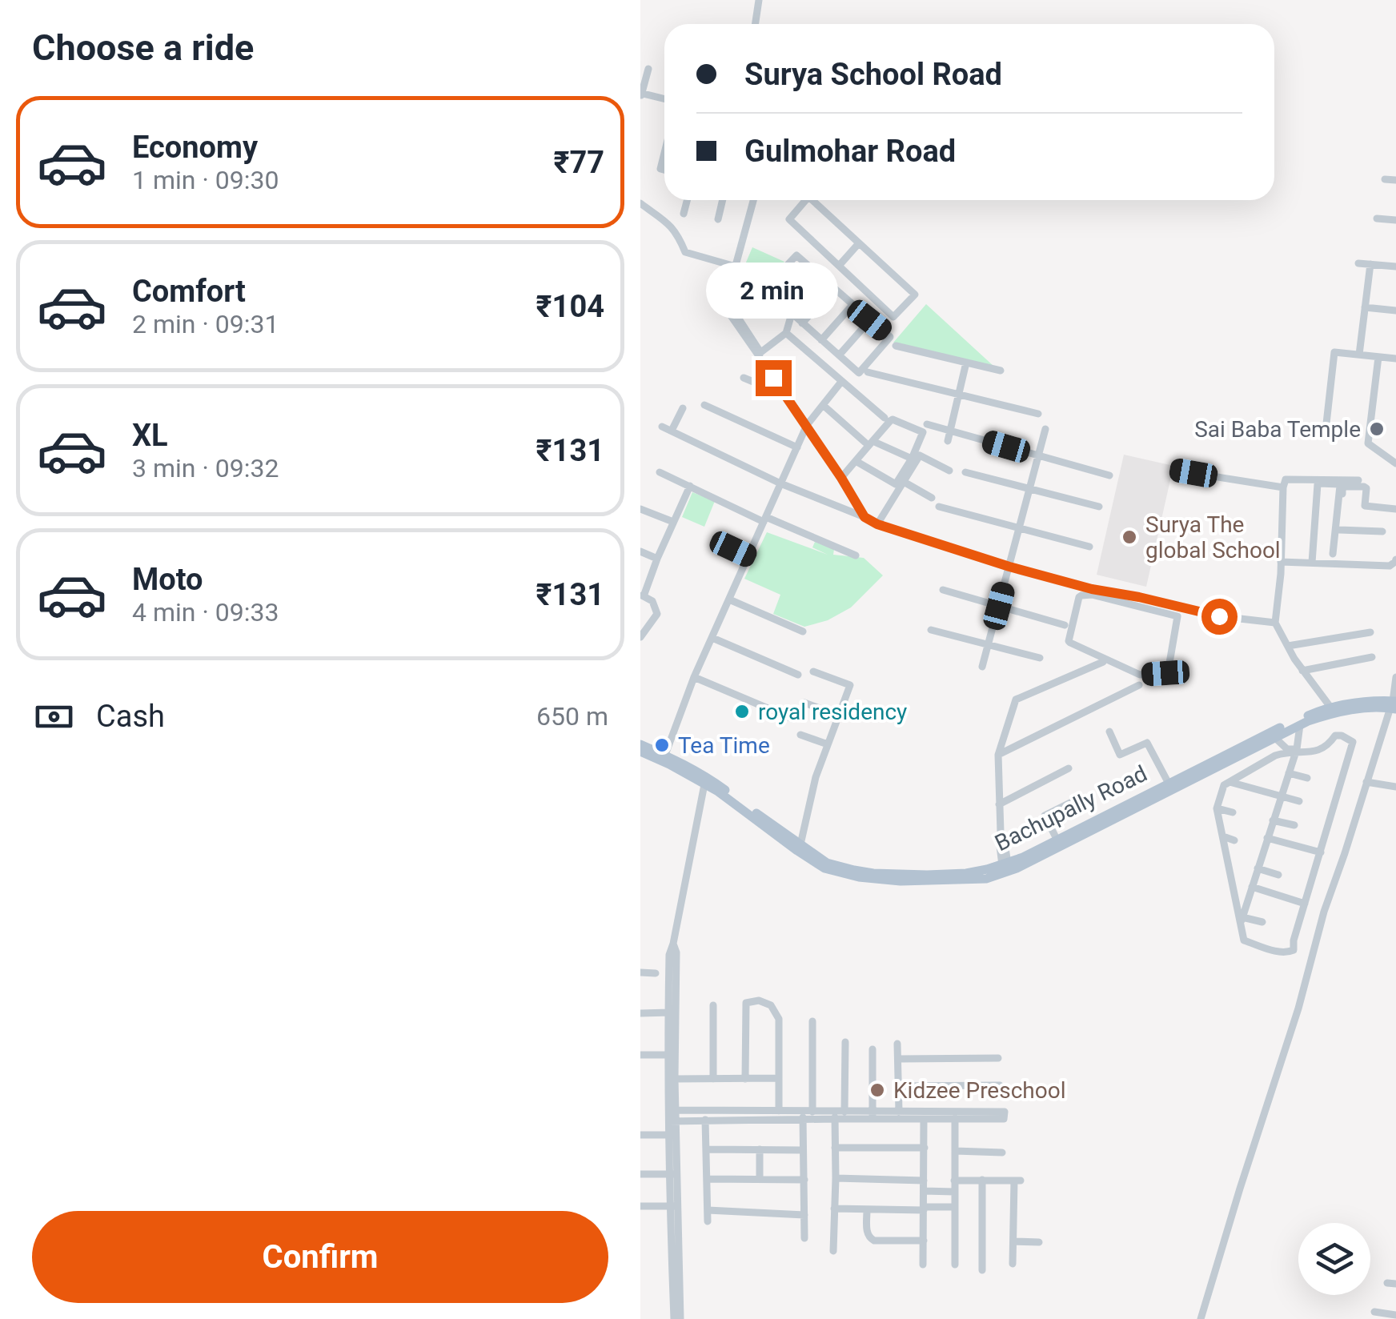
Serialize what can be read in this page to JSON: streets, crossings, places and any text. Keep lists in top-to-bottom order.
{
  "streets": {
    "main road": ["Bachupally Road"]
  },
  "places": [
    "Sai Baba Temple",
    "Surya The global School",
    "royal residency",
    "Tea Time",
    "Kidzee Preschool"
  ],
  "page": {
    "heading": "Choose a ride",
    "banner": ["Surya School Road", "Gulmohar Road"],
    "list": [
      {
        "name": "Economy",
        "note": "1 min · 09:30",
        "value": "₹77"
      },
      {
        "name": "Comfort",
        "note": "2 min · 09:31",
        "value": "₹104"
      },
      {
        "name": "XL",
        "note": "3 min · 09:32",
        "value": "₹131"
      },
      {
        "name": "Moto",
        "note": "4 min · 09:33",
        "value": "₹131"
      }
    ],
    "bubble": "2 min",
    "pay": ["Cash", "650 m"],
    "buttons": "Confirm"
  }
}
